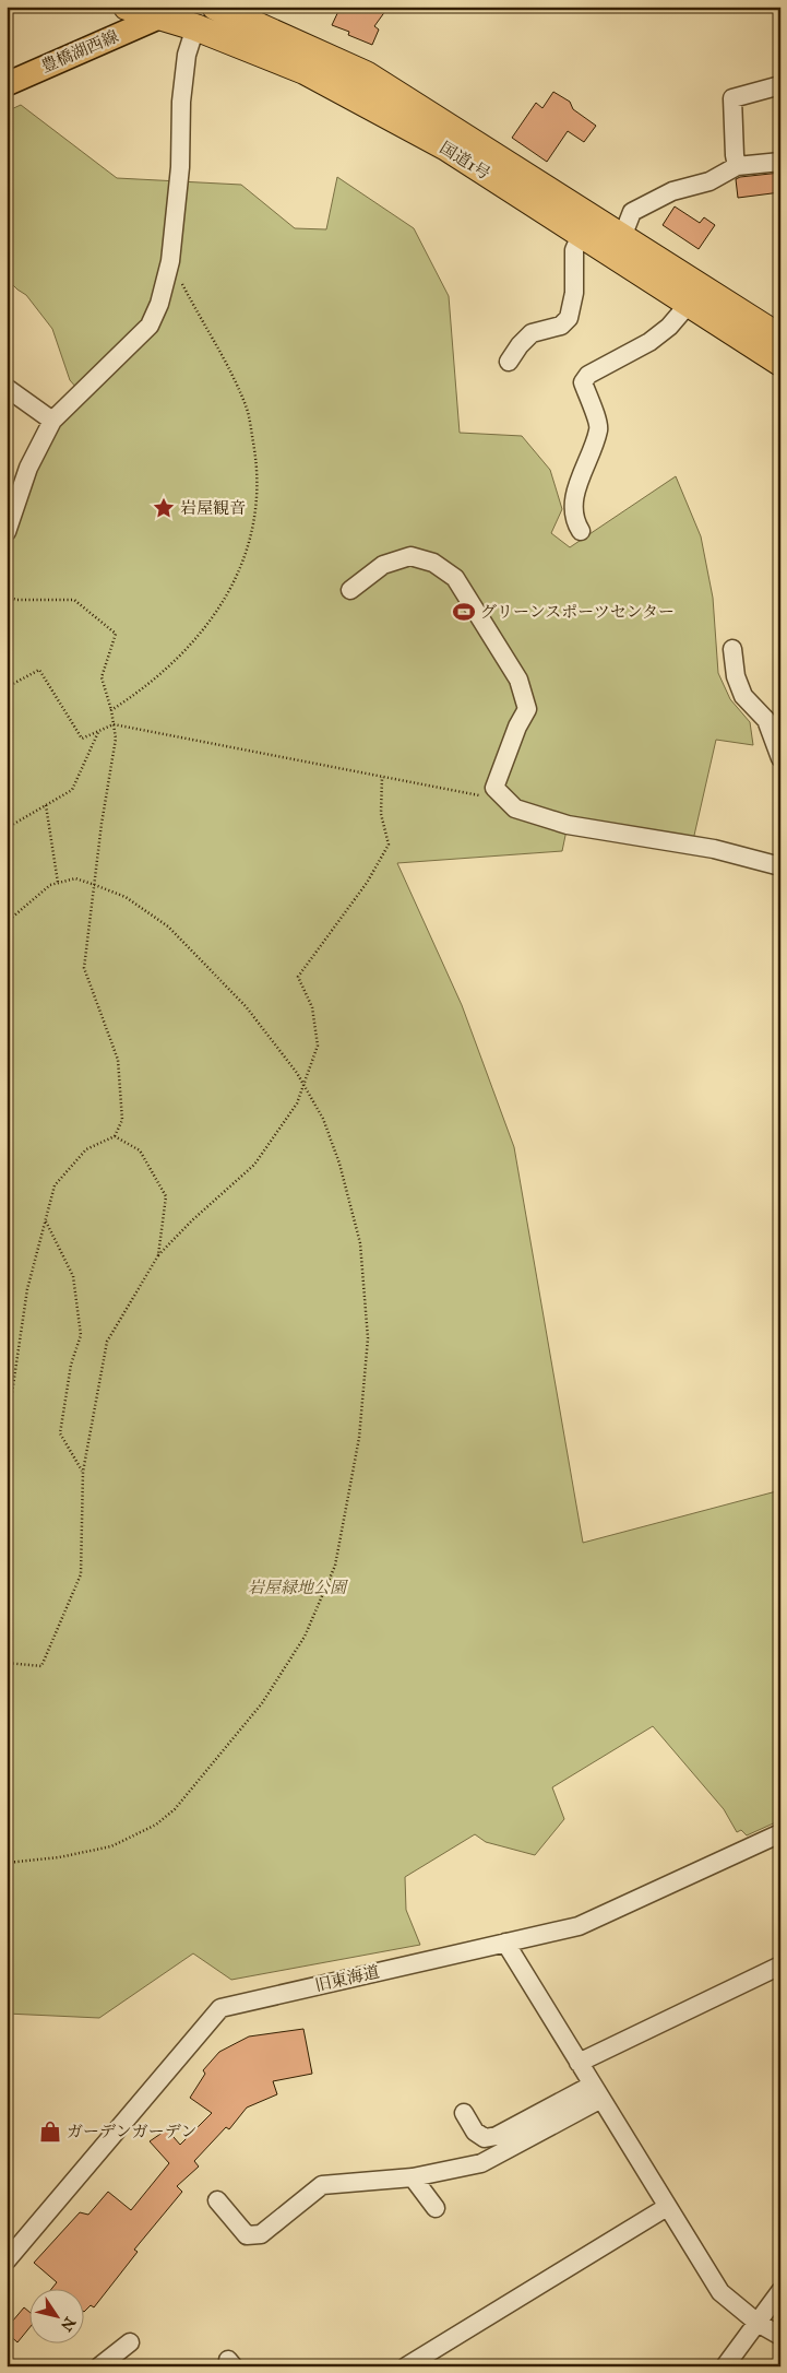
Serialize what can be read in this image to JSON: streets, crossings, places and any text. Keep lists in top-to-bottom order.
{
  "streets": {
    "highway": ["国道1号"],
    "main road": ["豊橋湖西線"],
    "street": ["旧東海道"]
  },
  "crossings": [
    ["豊橋湖西線", "国道1号"]
  ],
  "parks": ["岩屋緑地公園"],
  "places": {
    "place": ["岩屋観音"],
    "sports": ["グリーンスポーツセンター"],
    "shop": ["ガーデンガーデン"]
  },
  "north": "bottom right"
}
